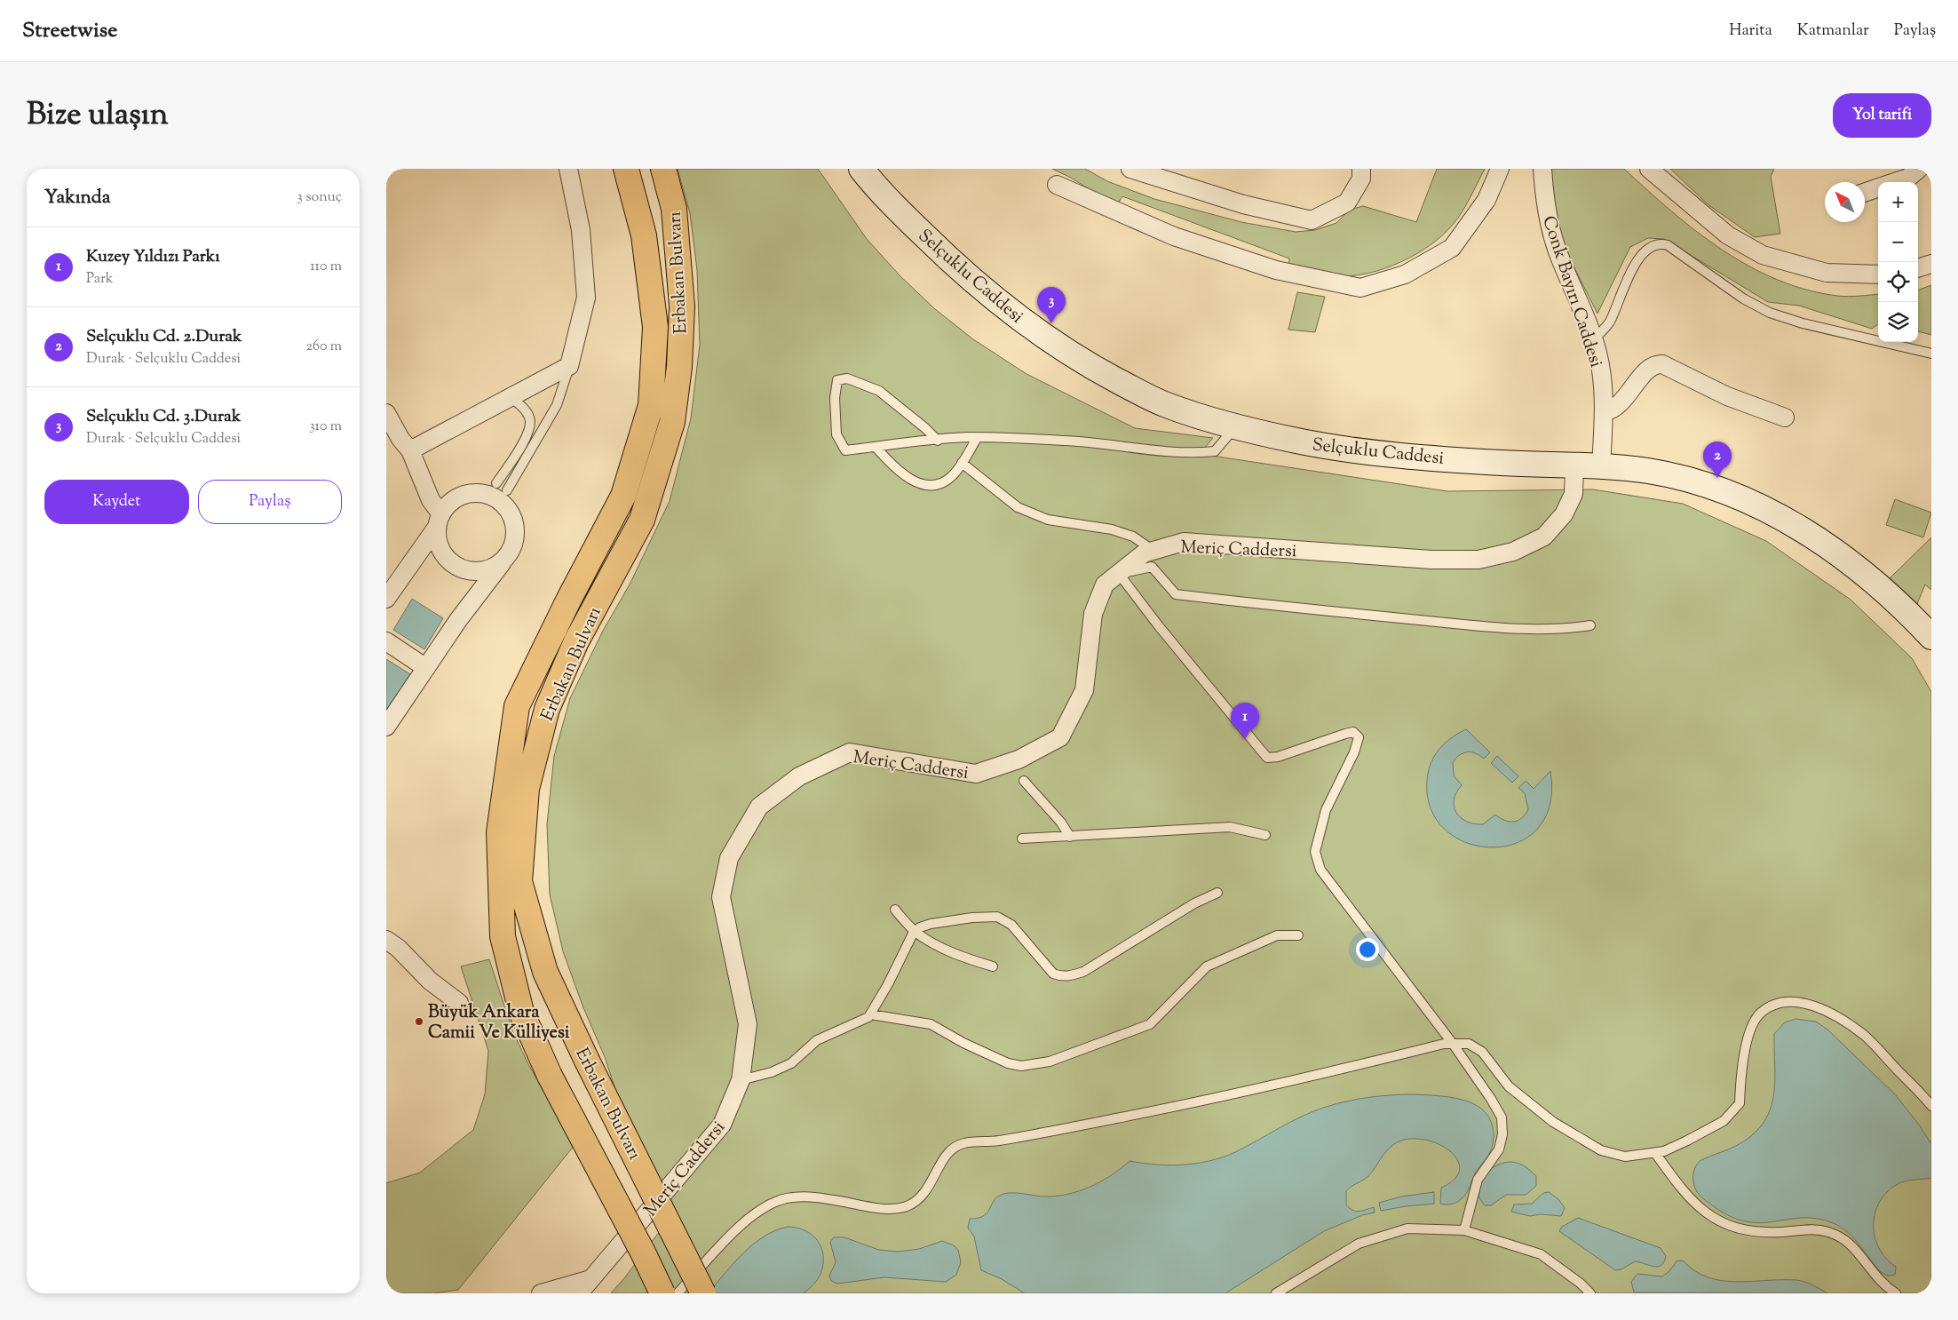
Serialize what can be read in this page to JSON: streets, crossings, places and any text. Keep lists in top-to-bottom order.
{
  "streets": {
    "highway": ["Erbakan Bulvarı"],
    "street": ["Selçuklu Caddesi", "Conk Bayırı Caddesi", "Meriç Caddersi"]
  },
  "crossings": [
    ["Selçuklu Caddesi", "Conk Bayırı Caddesi"],
    ["Selçuklu Caddesi", "Meriç Caddersi"]
  ],
  "places": ["Büyük Ankara Camii Ve Külliyesi"],
  "north": "top left",
  "page": {
    "header": "Streetwise",
    "nav": ["Harita", "Katmanlar", "Paylaş"],
    "title": "Bize ulaşın",
    "buttons": [
      "Yol tarifi",
      ["Kaydet", "Paylaş"]
    ],
    "heading": ["Yakında", "3 sonuç"],
    "map_buttons": ["+", "−"],
    "list": [
      {
        "mark": "1",
        "name": "Kuzey Yıldızı Parkı",
        "note": "Park",
        "value": "110 m"
      },
      {
        "mark": "2",
        "name": "Selçuklu Cd. 2.Durak",
        "note": "Durak · Selçuklu Caddesi",
        "value": "260 m"
      },
      {
        "mark": "3",
        "name": "Selçuklu Cd. 3.Durak",
        "note": "Durak · Selçuklu Caddesi",
        "value": "310 m"
      }
    ],
    "pins": ["3", "2", "1"]
  }
}
